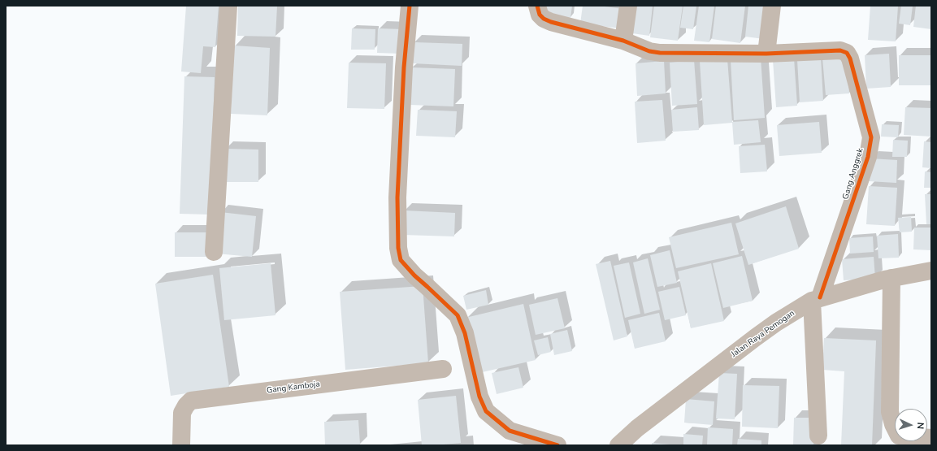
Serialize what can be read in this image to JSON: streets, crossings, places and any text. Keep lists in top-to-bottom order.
{
  "streets": {
    "street": ["Gang Anggrek", "Jalan Raya Pemogan", "Gang Kamboja"]
  },
  "crossings": [
    ["Gang Anggrek", "Jalan Raya Pemogan"]
  ],
  "north": "right"
}
